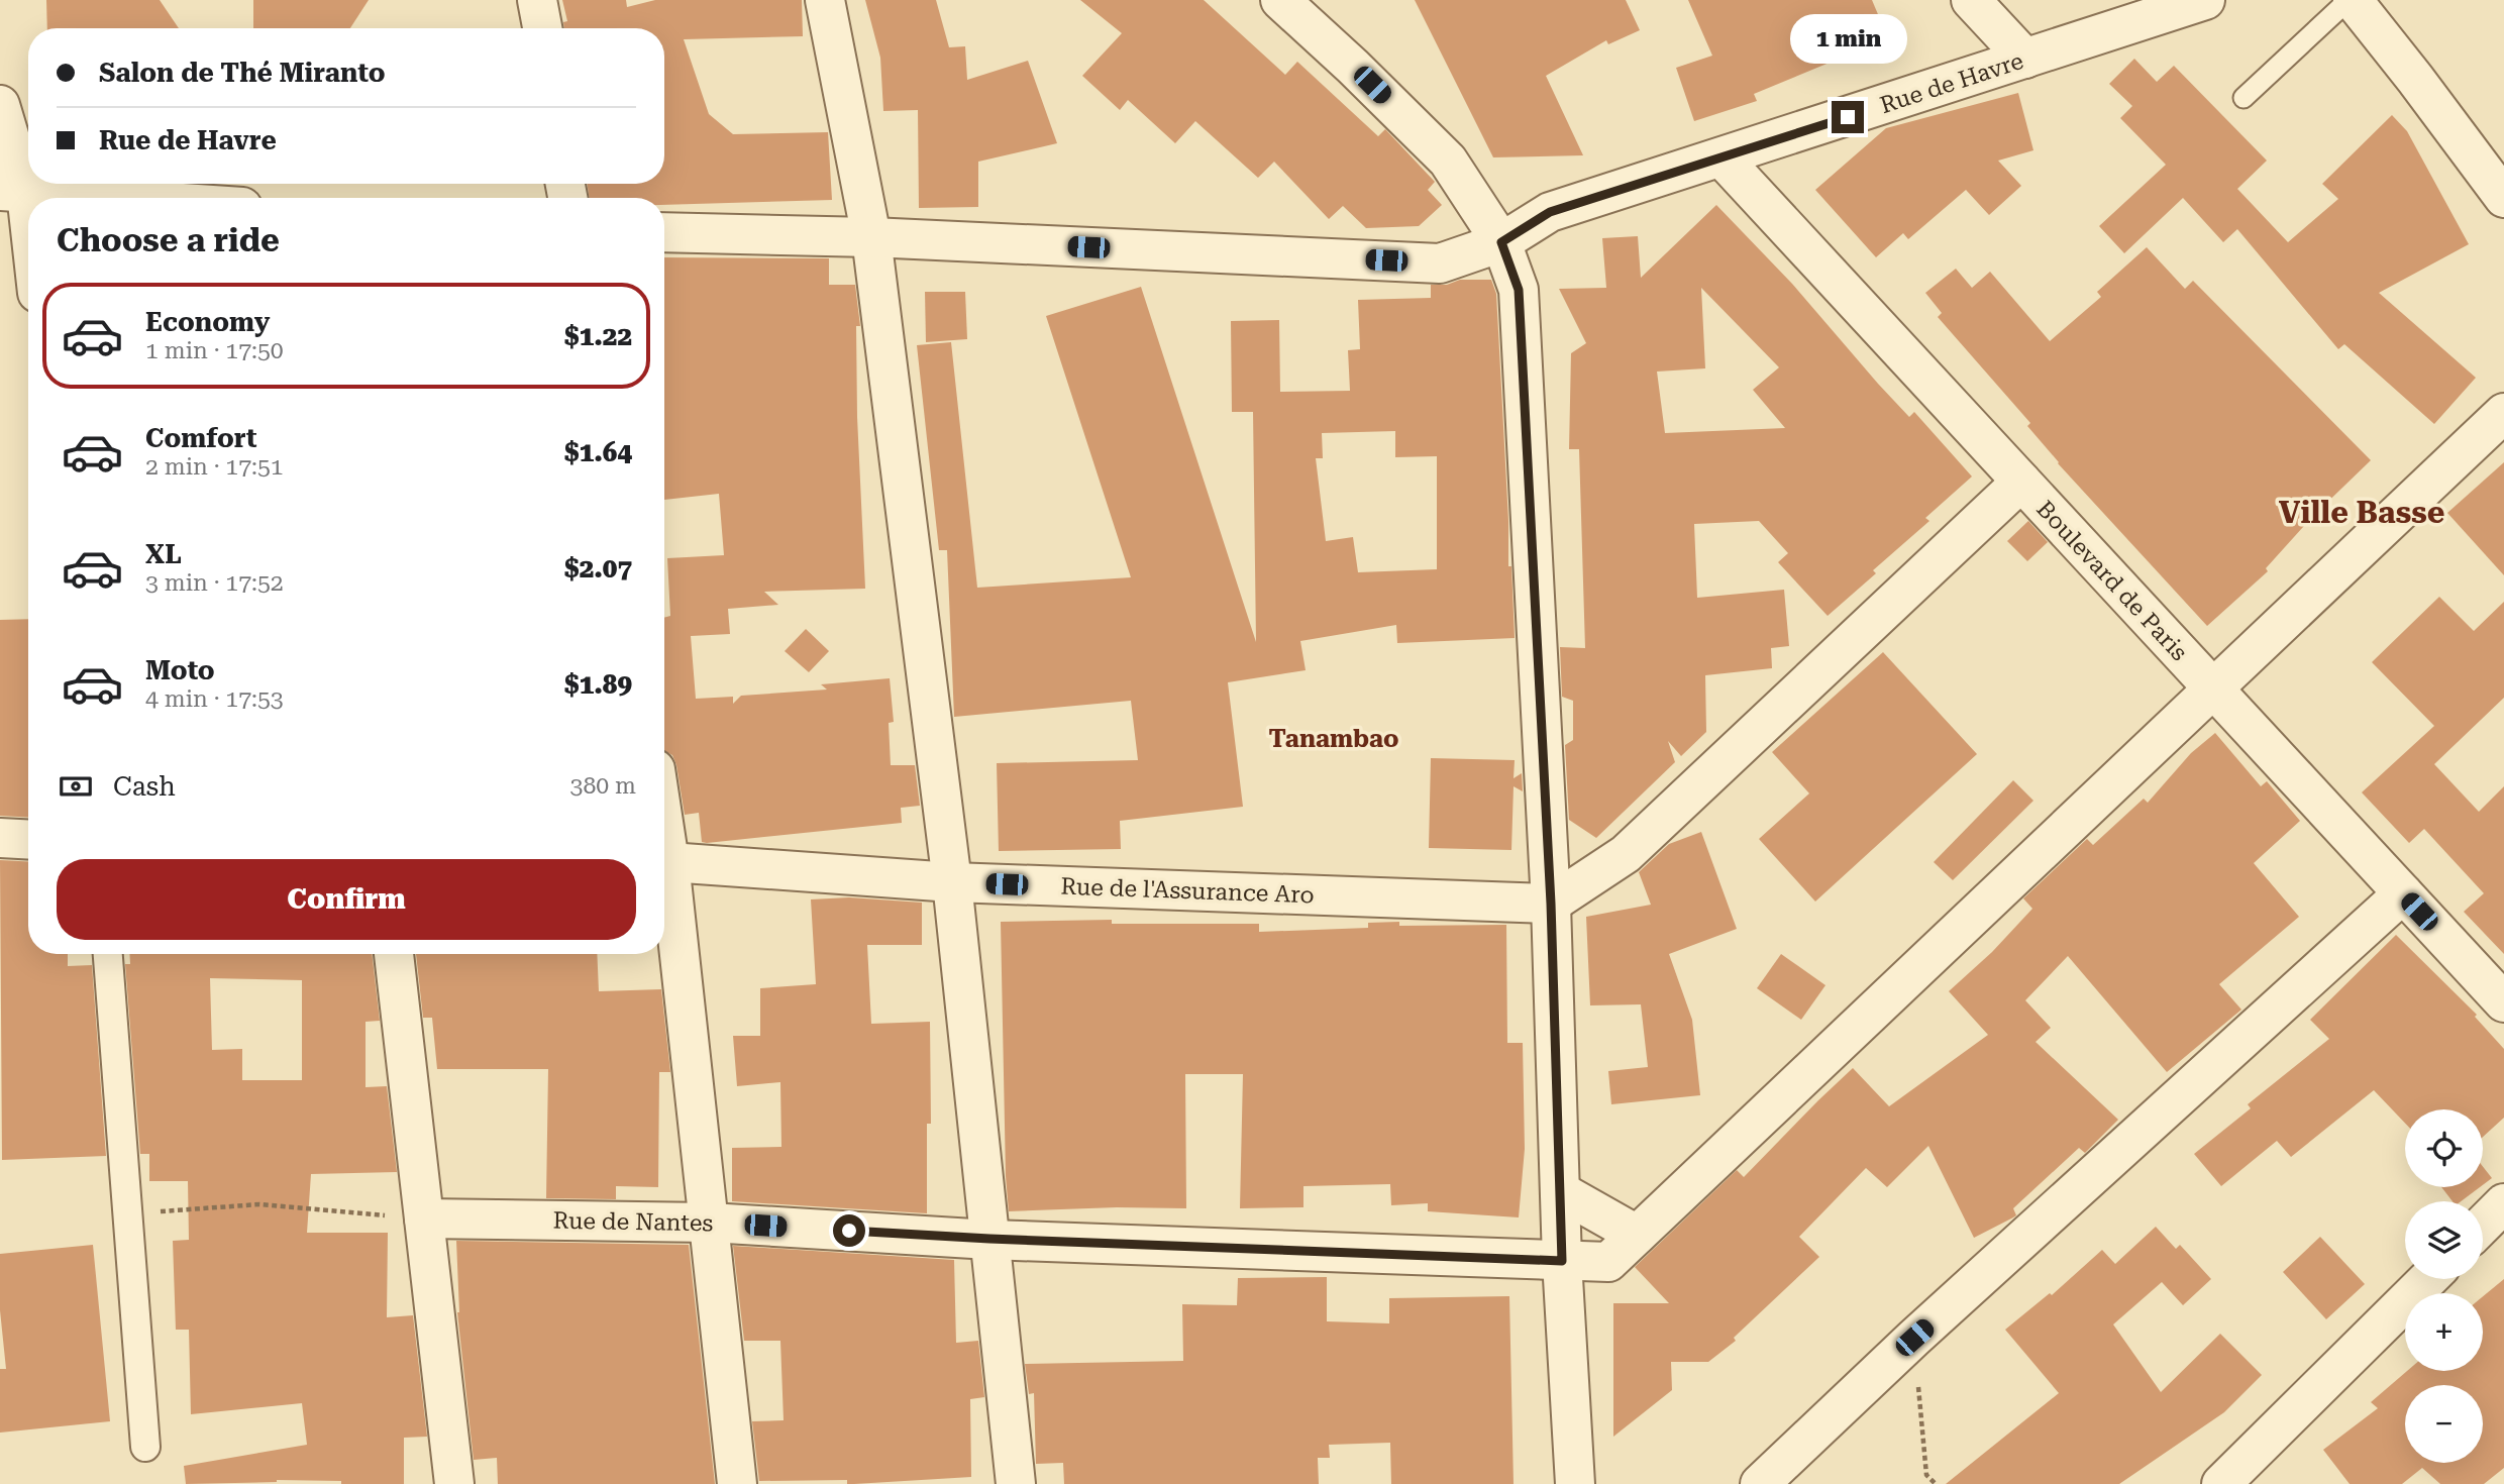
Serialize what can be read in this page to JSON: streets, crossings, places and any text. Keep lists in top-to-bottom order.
{
  "streets": {
    "street": [
      "Rue de Havre",
      "Boulevard de Paris",
      "Rue de l'Assurance Aro",
      "Rue de Nantes"
    ]
  },
  "crossings": [
    ["Rue de Havre", "Boulevard de Paris"],
    ["Boulevard de Paris", "Rue de Nantes"]
  ],
  "districts": ["Ville Basse", "Tanambao"],
  "page": {
    "bubble": "1 min",
    "banner": ["Salon de Thé Miranto", "Rue de Havre"],
    "heading": "Choose a ride",
    "list": [
      {
        "name": "Economy",
        "note": "1 min · 17:50",
        "value": "$1.22"
      },
      {
        "name": "Comfort",
        "note": "2 min · 17:51",
        "value": "$1.64"
      },
      {
        "name": "XL",
        "note": "3 min · 17:52",
        "value": "$2.07"
      },
      {
        "name": "Moto",
        "note": "4 min · 17:53",
        "value": "$1.89"
      }
    ],
    "pay": ["Cash", "380 m"],
    "buttons": "Confirm",
    "map_buttons": ["+", "−"]
  }
}
